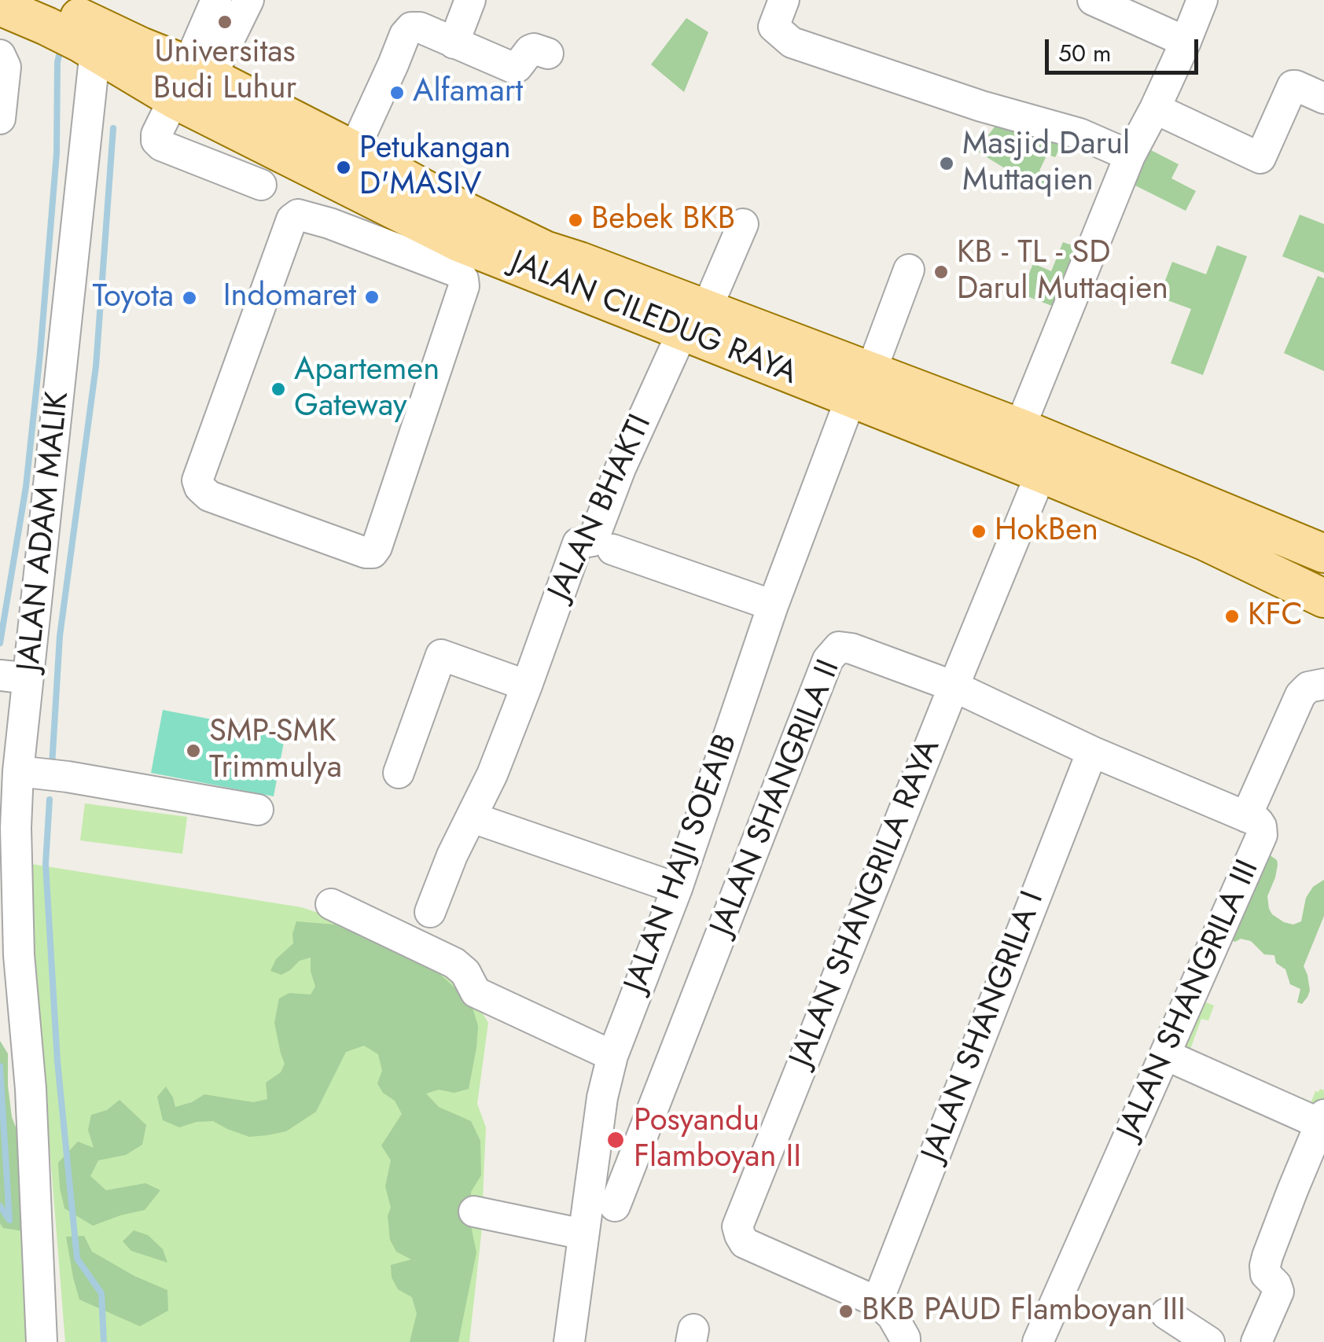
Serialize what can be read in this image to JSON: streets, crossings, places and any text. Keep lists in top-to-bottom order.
{
  "streets": {
    "main road": ["JALAN CILEDUG RAYA"],
    "street": [
      "JALAN BHAKTI",
      "JALAN ADAM MALIK",
      "JALAN SHANGRILA II",
      "JALAN HAJI SOEAIB",
      "JALAN SHANGRILA RAYA",
      "JALAN SHANGRILA III",
      "JALAN SHANGRILA I"
    ]
  },
  "crossings": [
    ["JALAN CILEDUG RAYA", "JALAN BHAKTI"],
    ["JALAN CILEDUG RAYA", "JALAN ADAM MALIK"],
    ["JALAN CILEDUG RAYA", "JALAN HAJI SOEAIB"],
    ["JALAN CILEDUG RAYA", "JALAN SHANGRILA RAYA"],
    ["JALAN SHANGRILA II", "JALAN SHANGRILA RAYA"],
    ["JALAN SHANGRILA II", "JALAN SHANGRILA III"],
    ["JALAN SHANGRILA II", "JALAN SHANGRILA I"],
    ["JALAN SHANGRILA RAYA", "JALAN SHANGRILA I"],
    ["JALAN SHANGRILA III", "JALAN SHANGRILA I"]
  ],
  "places": [
    "Universitas Budi Luhur",
    "Alfamart",
    "Masjid Darul Muttaqien",
    "Petukangan D'MASIV",
    "Bebek BKB",
    "KB - TL - SD Darul Muttaqien",
    "Indomaret",
    "Toyota",
    "Apartemen Gateway",
    "HokBen",
    "KFC",
    "SMP-SMK Trimmulya",
    "Posyandu Flamboyan II",
    "BKB PAUD Flamboyan III"
  ],
  "scale_bar": "50 m"
}
